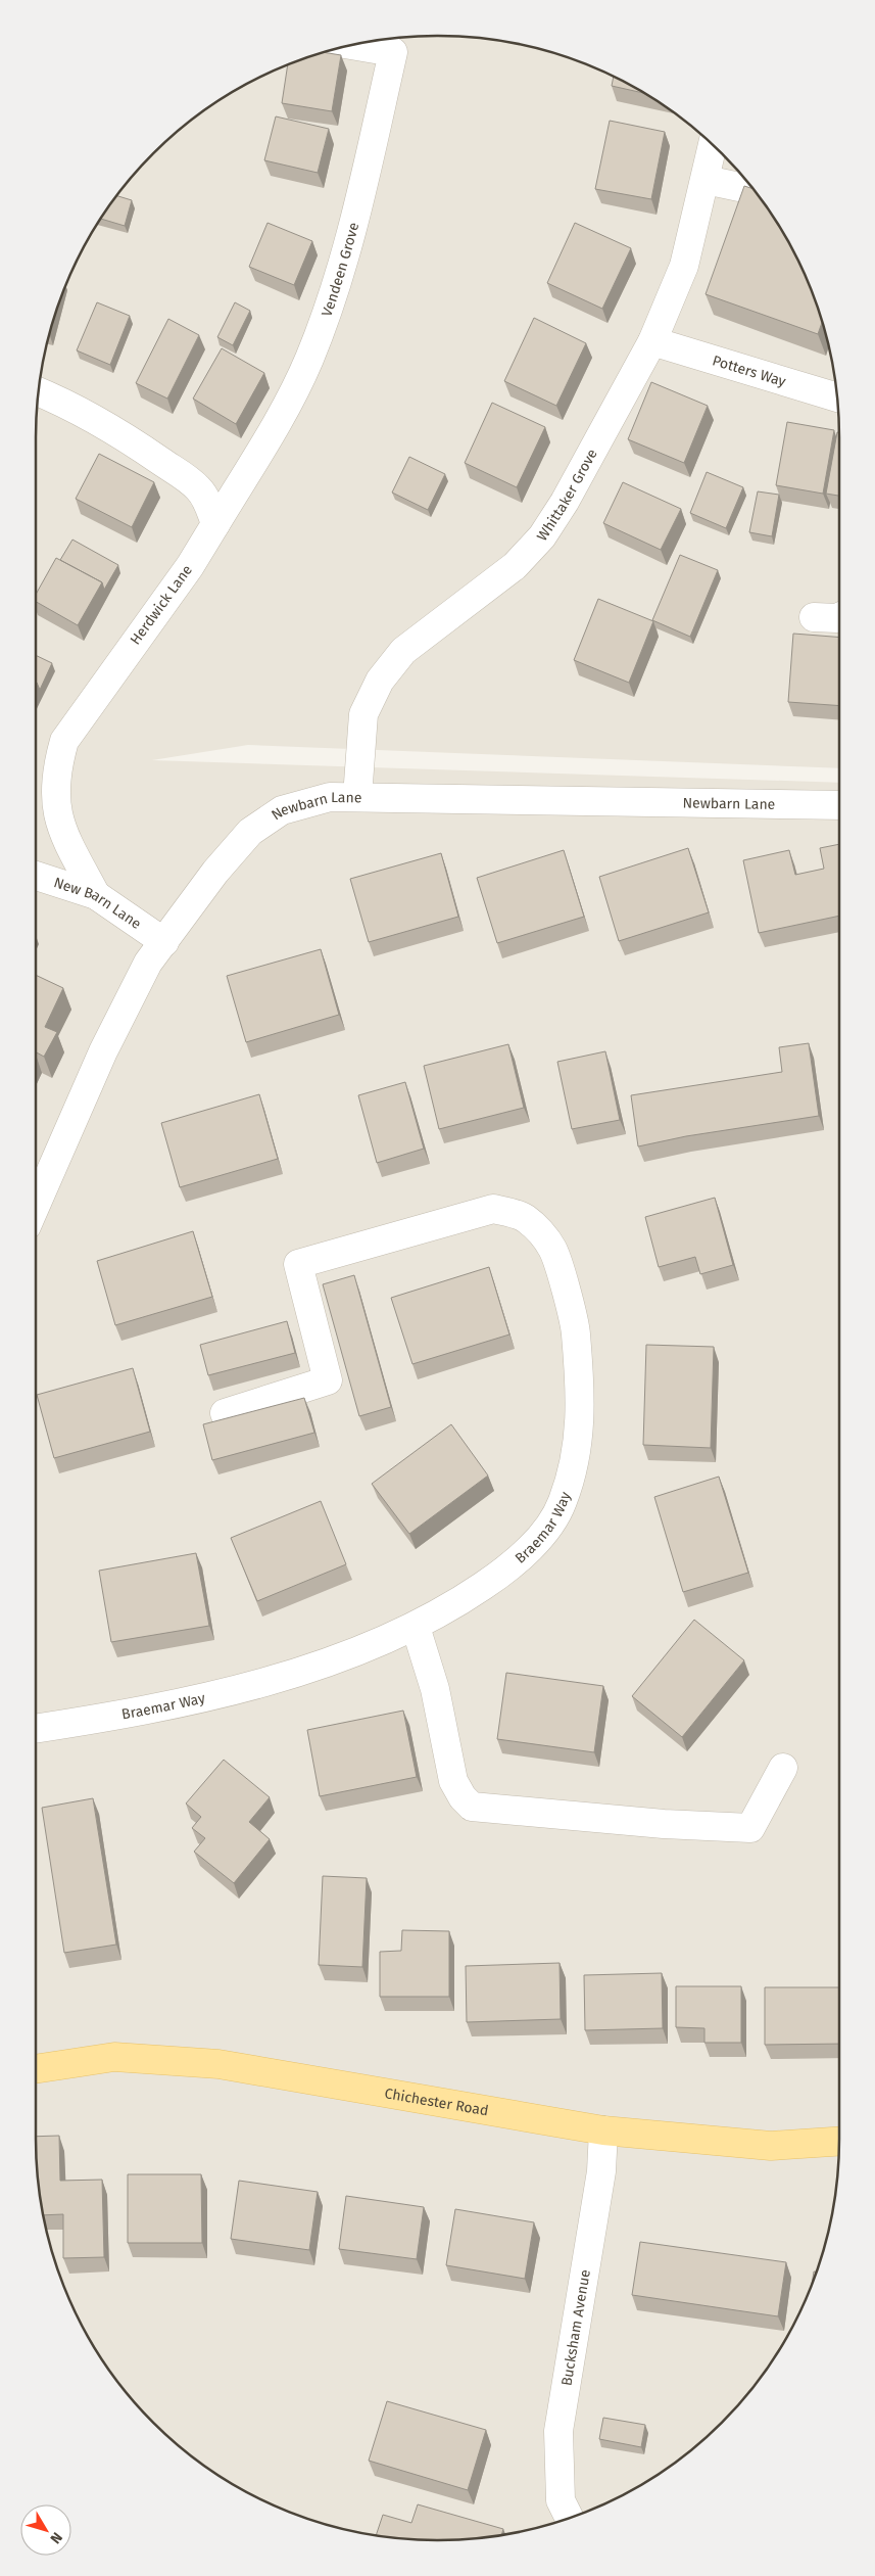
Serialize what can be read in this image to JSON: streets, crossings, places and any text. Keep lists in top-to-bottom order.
{
  "streets": {
    "main road": ["Chichester Road"],
    "street": [
      "Vendeen Grove",
      "Potters Way",
      "Whittaker Grove",
      "Herdwick Lane",
      "Newbarn Lane",
      "New Barn Lane",
      "Braemar Way",
      "Bucksham Avenue"
    ]
  },
  "crossings": [
    ["Vendeen Grove", "Herdwick Lane"],
    ["Potters Way", "Whittaker Grove"],
    ["Whittaker Grove", "Newbarn Lane"],
    ["Herdwick Lane", "New Barn Lane"],
    ["Newbarn Lane", "New Barn Lane"],
    ["Chichester Road", "Bucksham Avenue"]
  ],
  "north": "bottom right"
}
